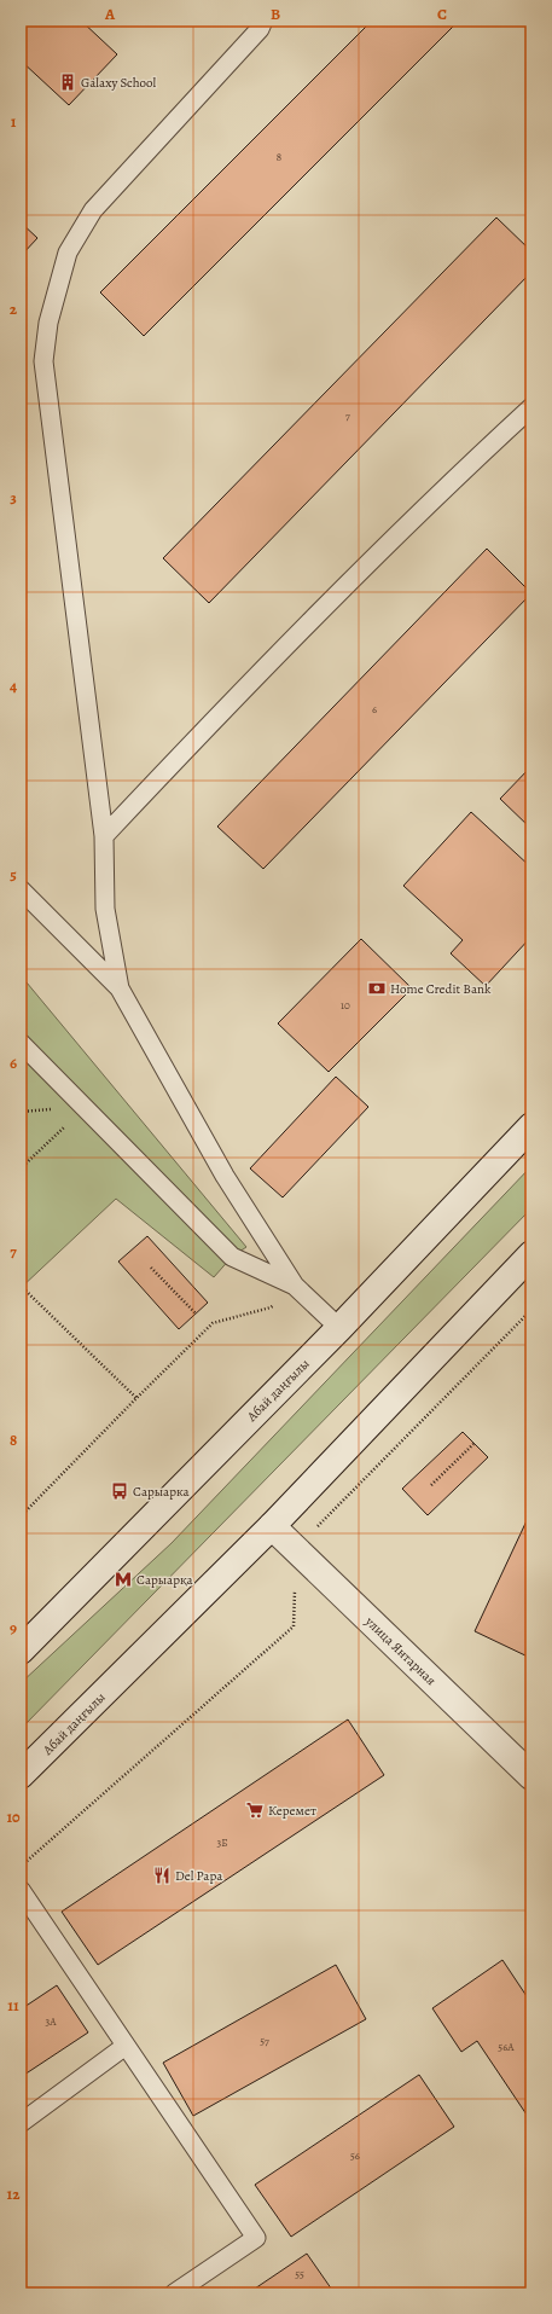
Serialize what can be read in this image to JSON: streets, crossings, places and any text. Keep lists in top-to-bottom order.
{
  "streets": {
    "main road": ["Абай даңғылы", "улица Янтарная"]
  },
  "crossings": [
    ["Абай даңғылы", "улица Янтарная"]
  ],
  "places": {
    "building": ["Galaxy School"],
    "bank": ["Home Credit Bank"],
    "bus stop": ["Сарыарка"],
    "metro station": ["Сарыарқа"],
    "supermarket": ["Керемет"],
    "restaurant": ["Del Papa"]
  },
  "house_numbers": [
    "8",
    "7",
    "6",
    "10",
    "3Б",
    "3А",
    "57",
    "56А",
    "56",
    "55"
  ],
  "grid": {
    "columns": ["A", "B", "C"],
    "rows": [
      "1",
      "2",
      "3",
      "4",
      "5",
      "6",
      "7",
      "8",
      "9",
      "10",
      "11",
      "12"
    ]
  }
}
